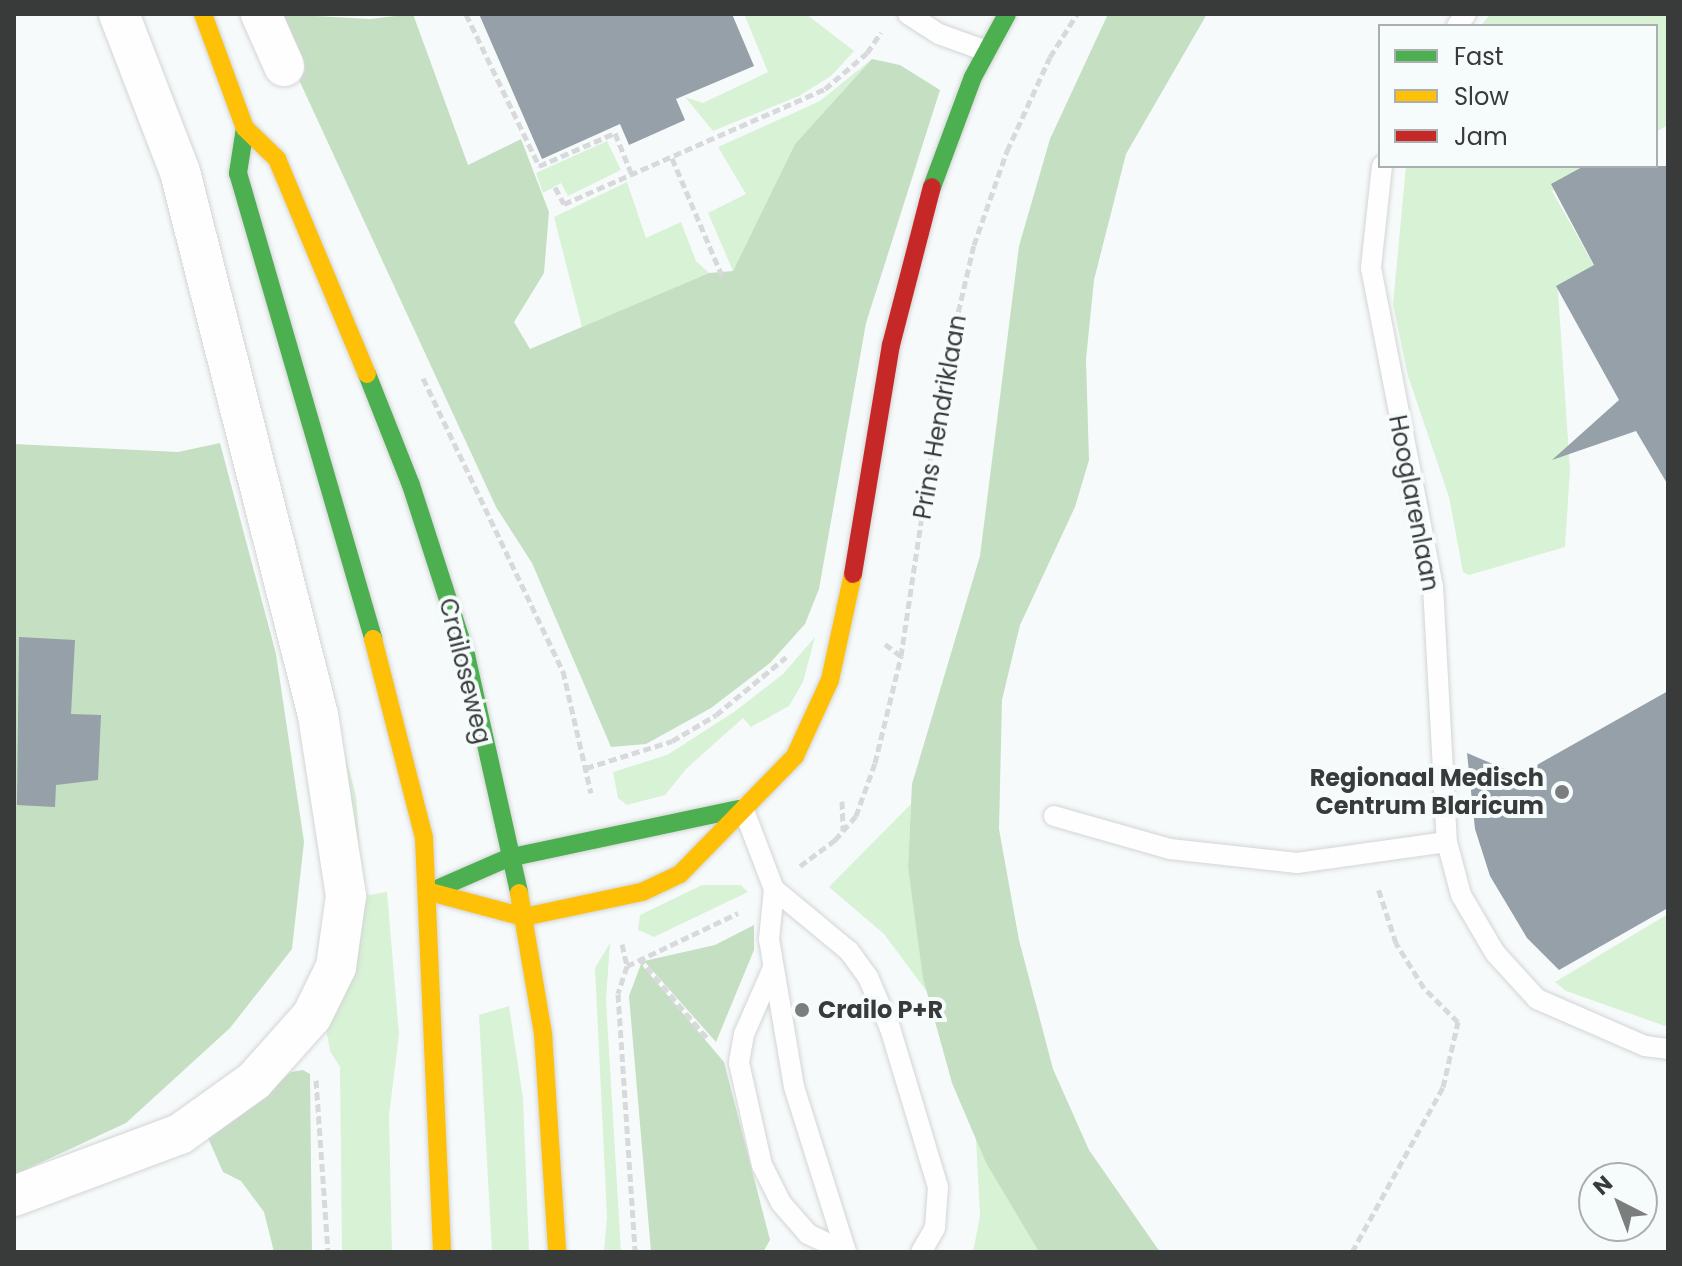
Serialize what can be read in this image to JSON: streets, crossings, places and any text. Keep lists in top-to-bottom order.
{
  "streets": {
    "main road": ["Crailoseweg"],
    "lane": ["Hooglarenlaan"],
    "path": ["Prins Hendriklaan"]
  },
  "places": ["Regionaal Medisch Centrum Blaricum", "Crailo P+R"],
  "legend": ["Fast", "Slow", "Jam"],
  "north": "top left"
}
